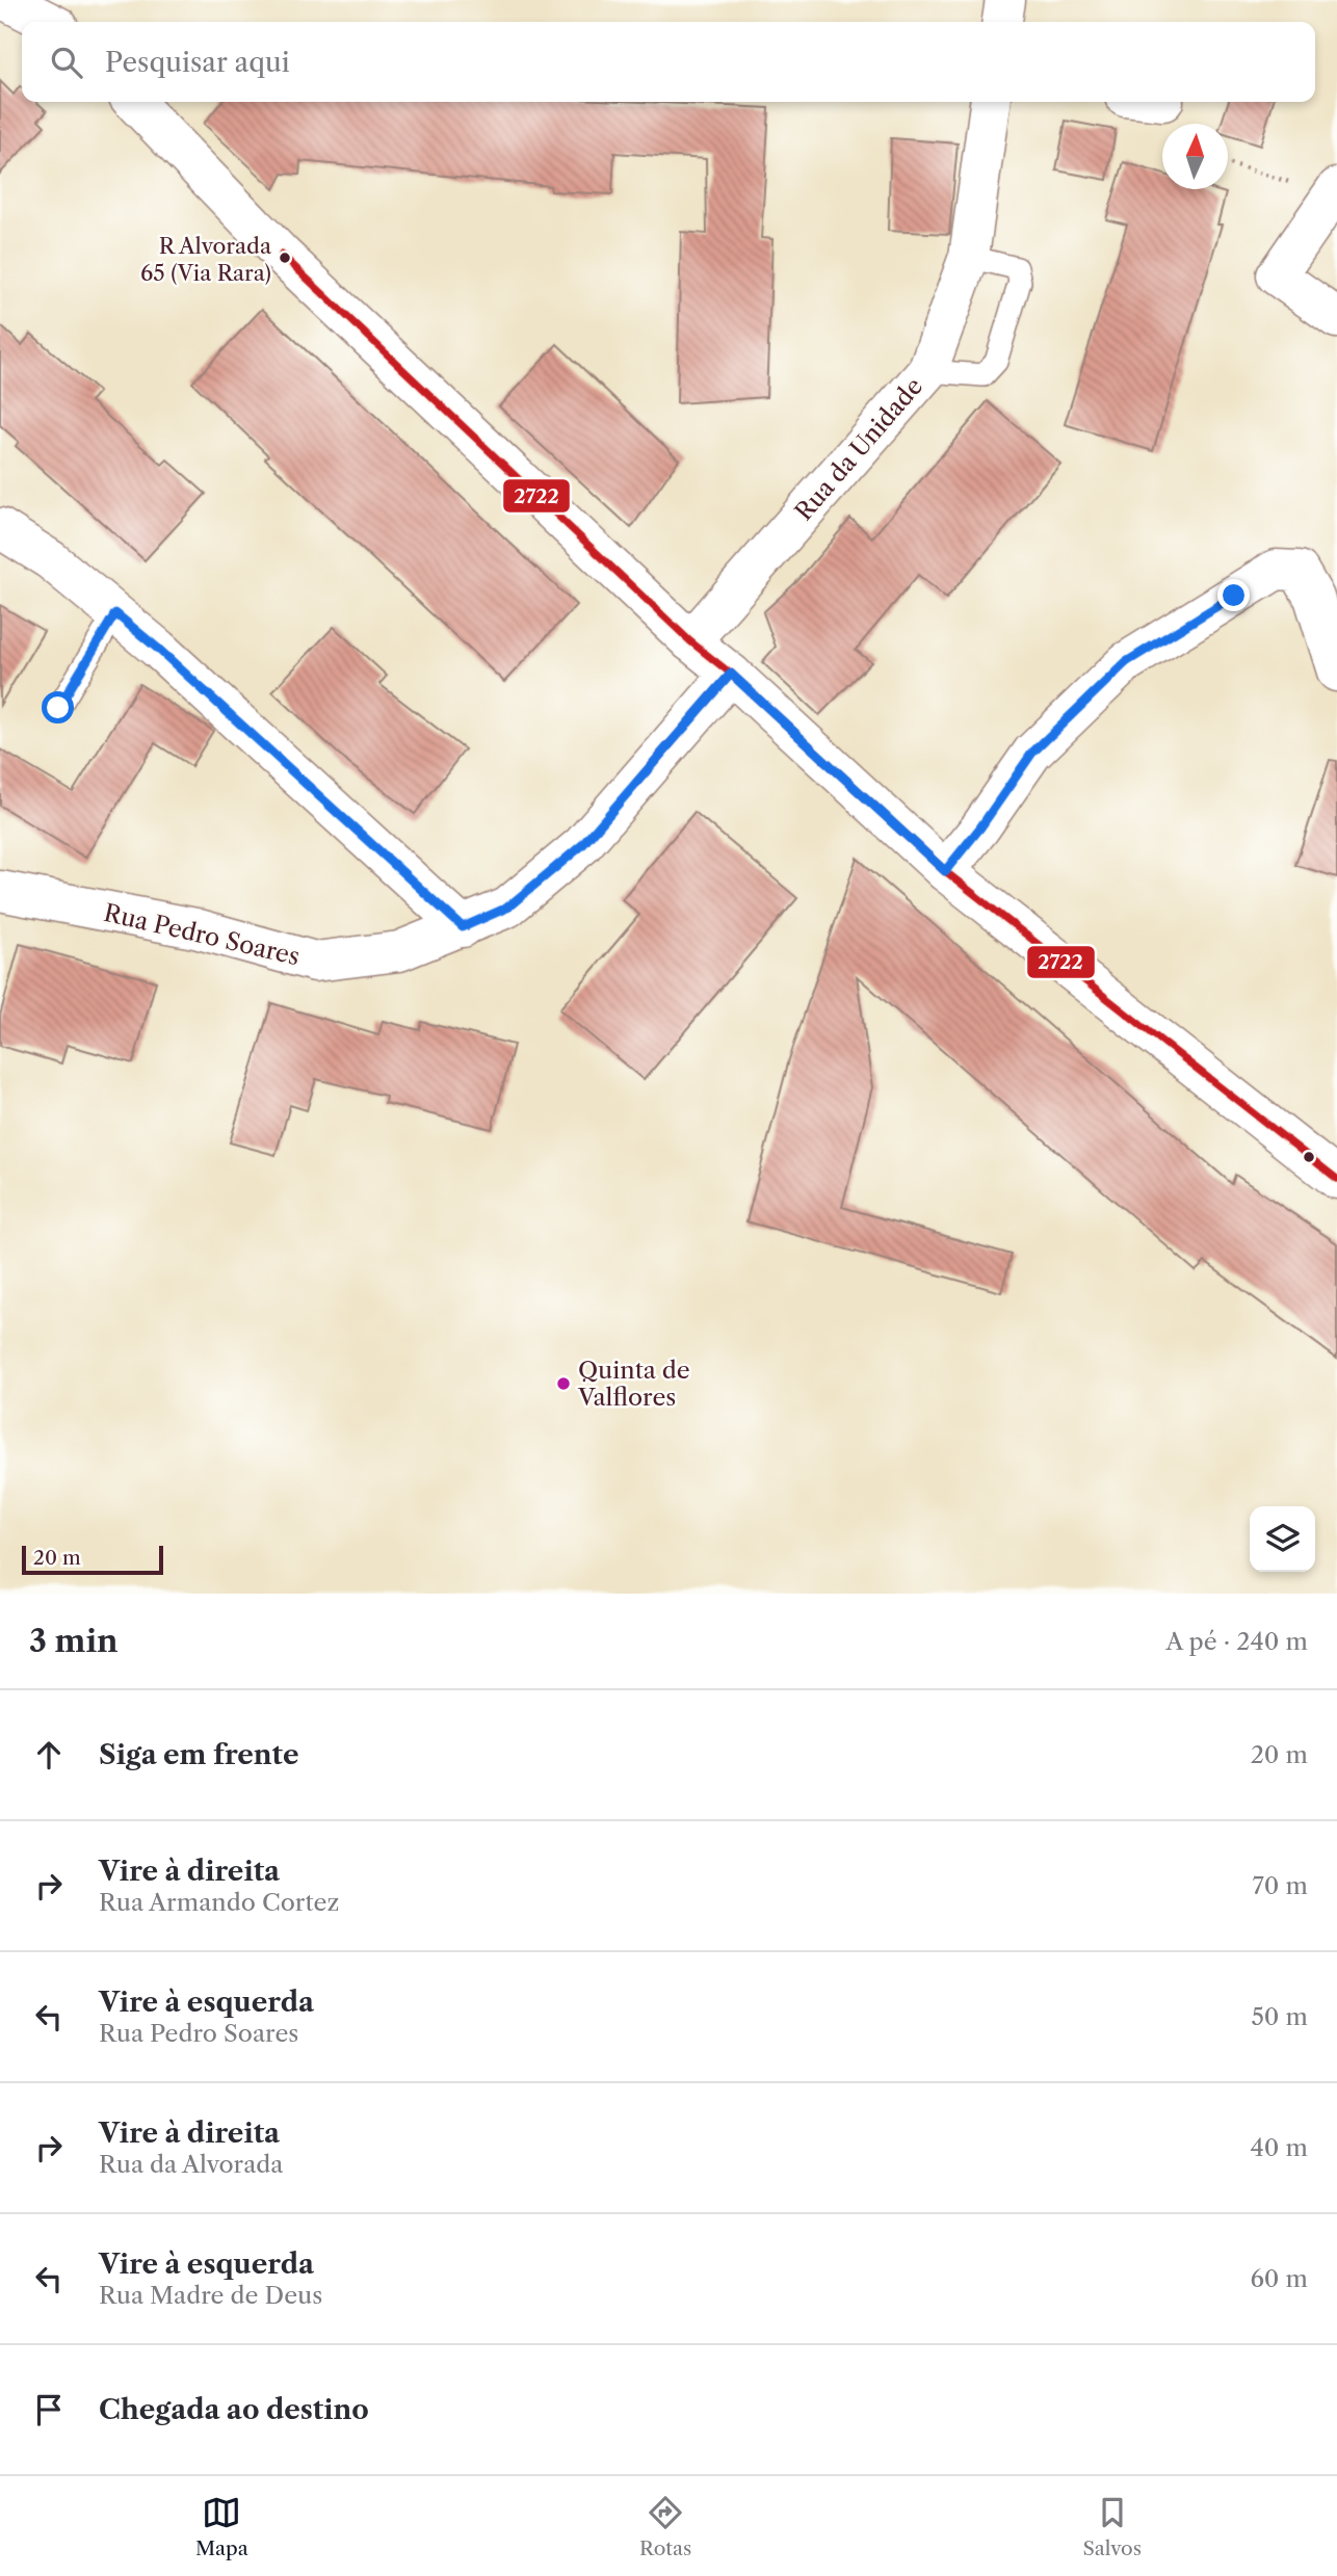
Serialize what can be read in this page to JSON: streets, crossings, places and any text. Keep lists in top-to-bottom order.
{
  "streets": {
    "street": ["Rua da Unidade", "Rua Pedro Soares"]
  },
  "places": ["R Alvorada 65 (Via Rara)", "Quinta de Valflores"],
  "lines": ["transit line 2722"],
  "scale_bar": "20 m",
  "north": "top",
  "page": {
    "search": "Pesquisar aqui",
    "scale": "20 m",
    "heading": ["3 min", "A pé · 240 m"],
    "list": [
      ["Siga em frente", "20 m"],
      ["Vire à direita", "Rua Armando Cortez", "70 m"],
      ["Vire à esquerda", "Rua Pedro Soares", "50 m"],
      ["Vire à direita", "Rua da Alvorada", "40 m"],
      ["Vire à esquerda", "Rua Madre de Deus", "60 m"],
      "Chegada ao destino"
    ],
    "nav": ["Mapa", "Rotas", "Salvos"]
  }
}
